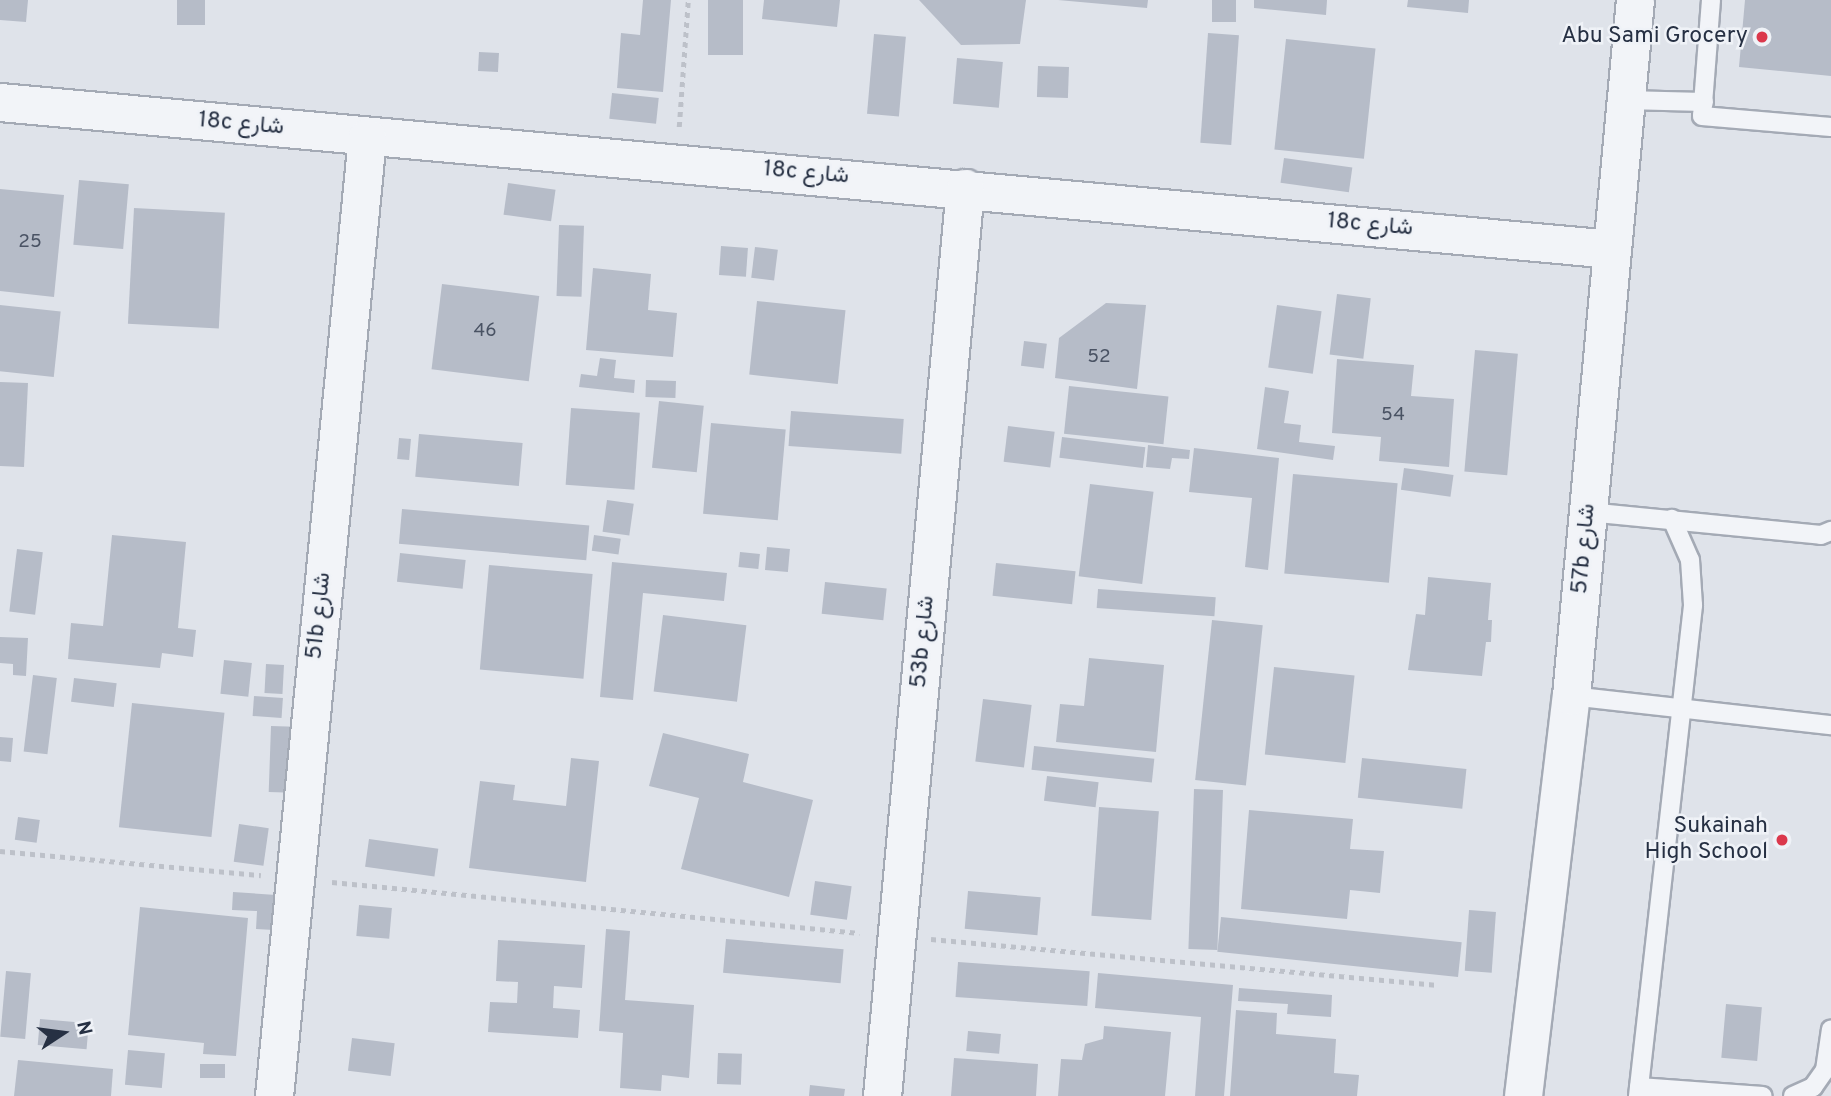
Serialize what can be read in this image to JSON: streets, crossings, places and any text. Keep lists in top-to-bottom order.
{
  "streets": {
    "street": [
      "18c شارع",
      "57b شارع",
      "51b شارع",
      "53b شارع"
    ]
  },
  "crossings": [
    ["18c شارع", "57b شارع"],
    ["18c شارع", "51b شارع"],
    ["18c شارع", "53b شارع"]
  ],
  "places": ["Abu Sami Grocery", "Sukainah High School"],
  "house_numbers": [
    "25",
    "46",
    "52",
    "54"
  ],
  "north": "right"
}
